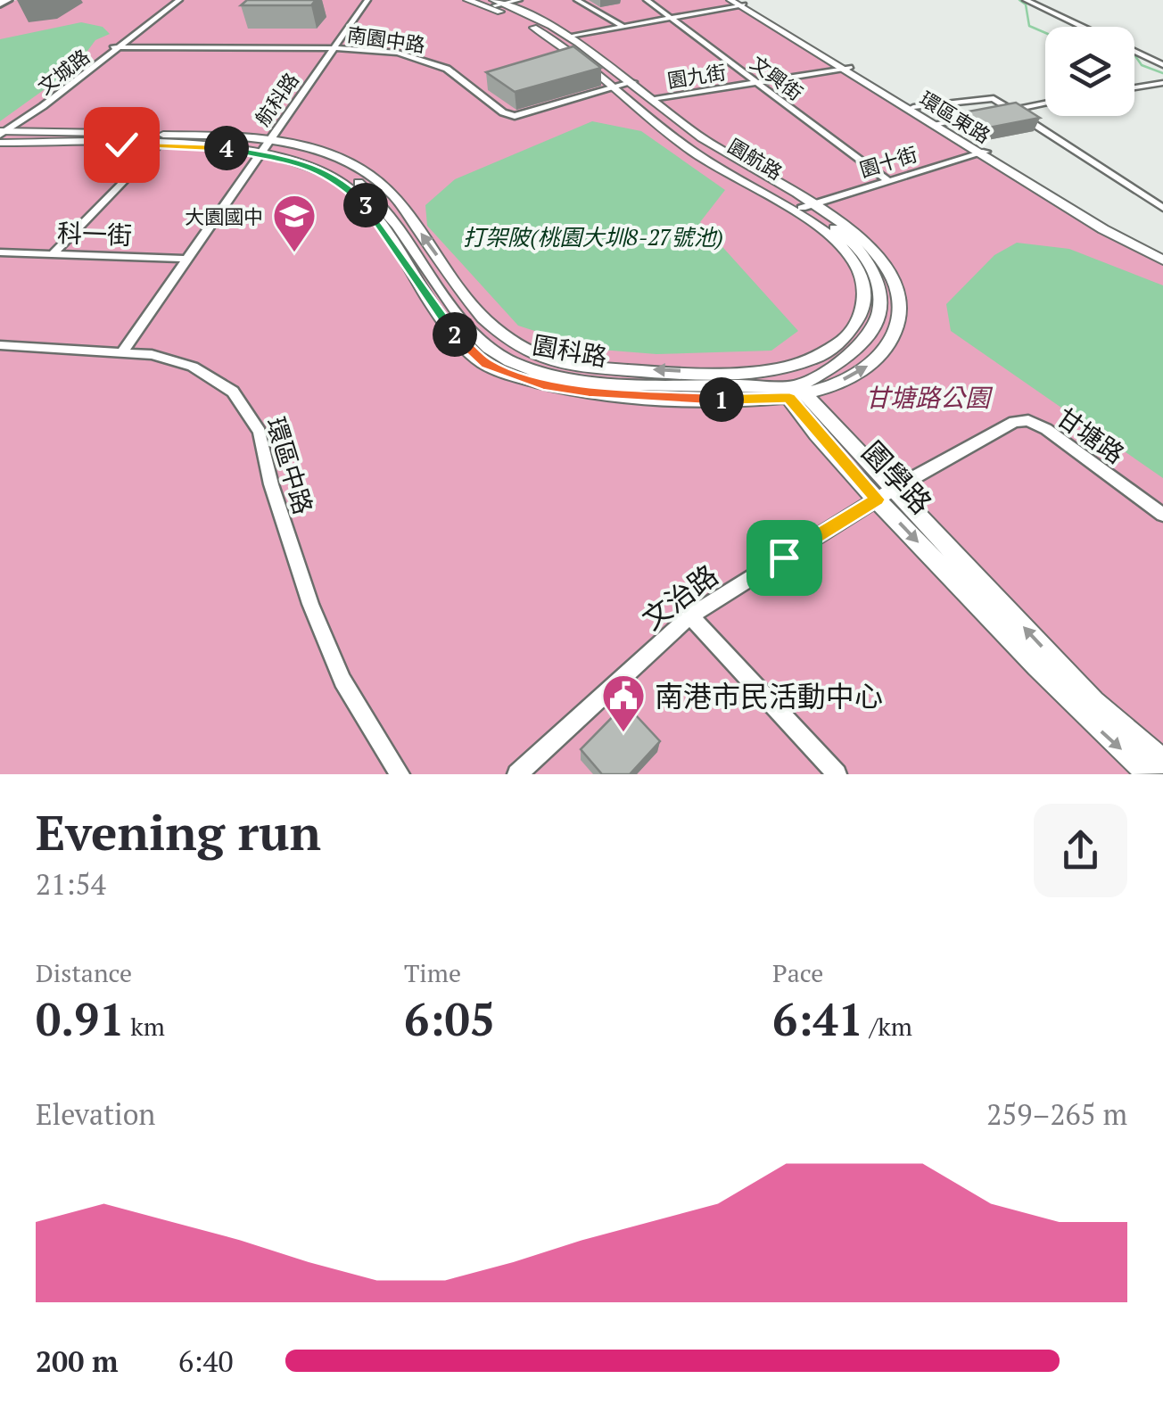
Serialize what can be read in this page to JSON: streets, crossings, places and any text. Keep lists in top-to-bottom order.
{
  "streets": {
    "street": [
      "南園中路",
      "文城路",
      "園九街",
      "文興街",
      "航科路",
      "環區東路",
      "園航路",
      "園十街",
      "科一街",
      "園科路",
      "甘塘路",
      "環區中路",
      "園學路",
      "文治路"
    ]
  },
  "crossings": [
    ["南園中路", "文城路"],
    ["南園中路", "航科路"],
    ["南園中路", "園航路"],
    ["文城路", "園科路"],
    ["園九街", "文興街"],
    ["園九街", "環區東路"],
    ["文興街", "園十街"],
    ["航科路", "科一街"],
    ["航科路", "園科路"],
    ["航科路", "環區中路"],
    ["環區東路", "園十街"],
    ["園航路", "園十街"],
    ["園航路", "園科路"],
    ["園航路", "園學路"],
    ["園科路", "園學路"],
    ["甘塘路", "園學路"],
    ["甘塘路", "文治路"],
    ["園學路", "文治路"]
  ],
  "water": ["打架陂(桃園大圳8-27號池)"],
  "parks": ["甘塘路公園"],
  "places": {
    "school or university": ["大園國中"],
    "public building": ["南港市民活動中心"]
  },
  "page": {
    "pins": [
      "4",
      "3",
      "2",
      "1"
    ],
    "heading": ["Evening run", "21:54"],
    "stats": [
      ["Distance", "0.91 km"],
      ["Time", "6:05"],
      ["Pace", "6:41 /km"]
    ],
    "chart": ["Elevation", "259–265 m"],
    "list": [
      {
        "name": "200 m",
        "note": "6:40"
      }
    ]
  }
}
